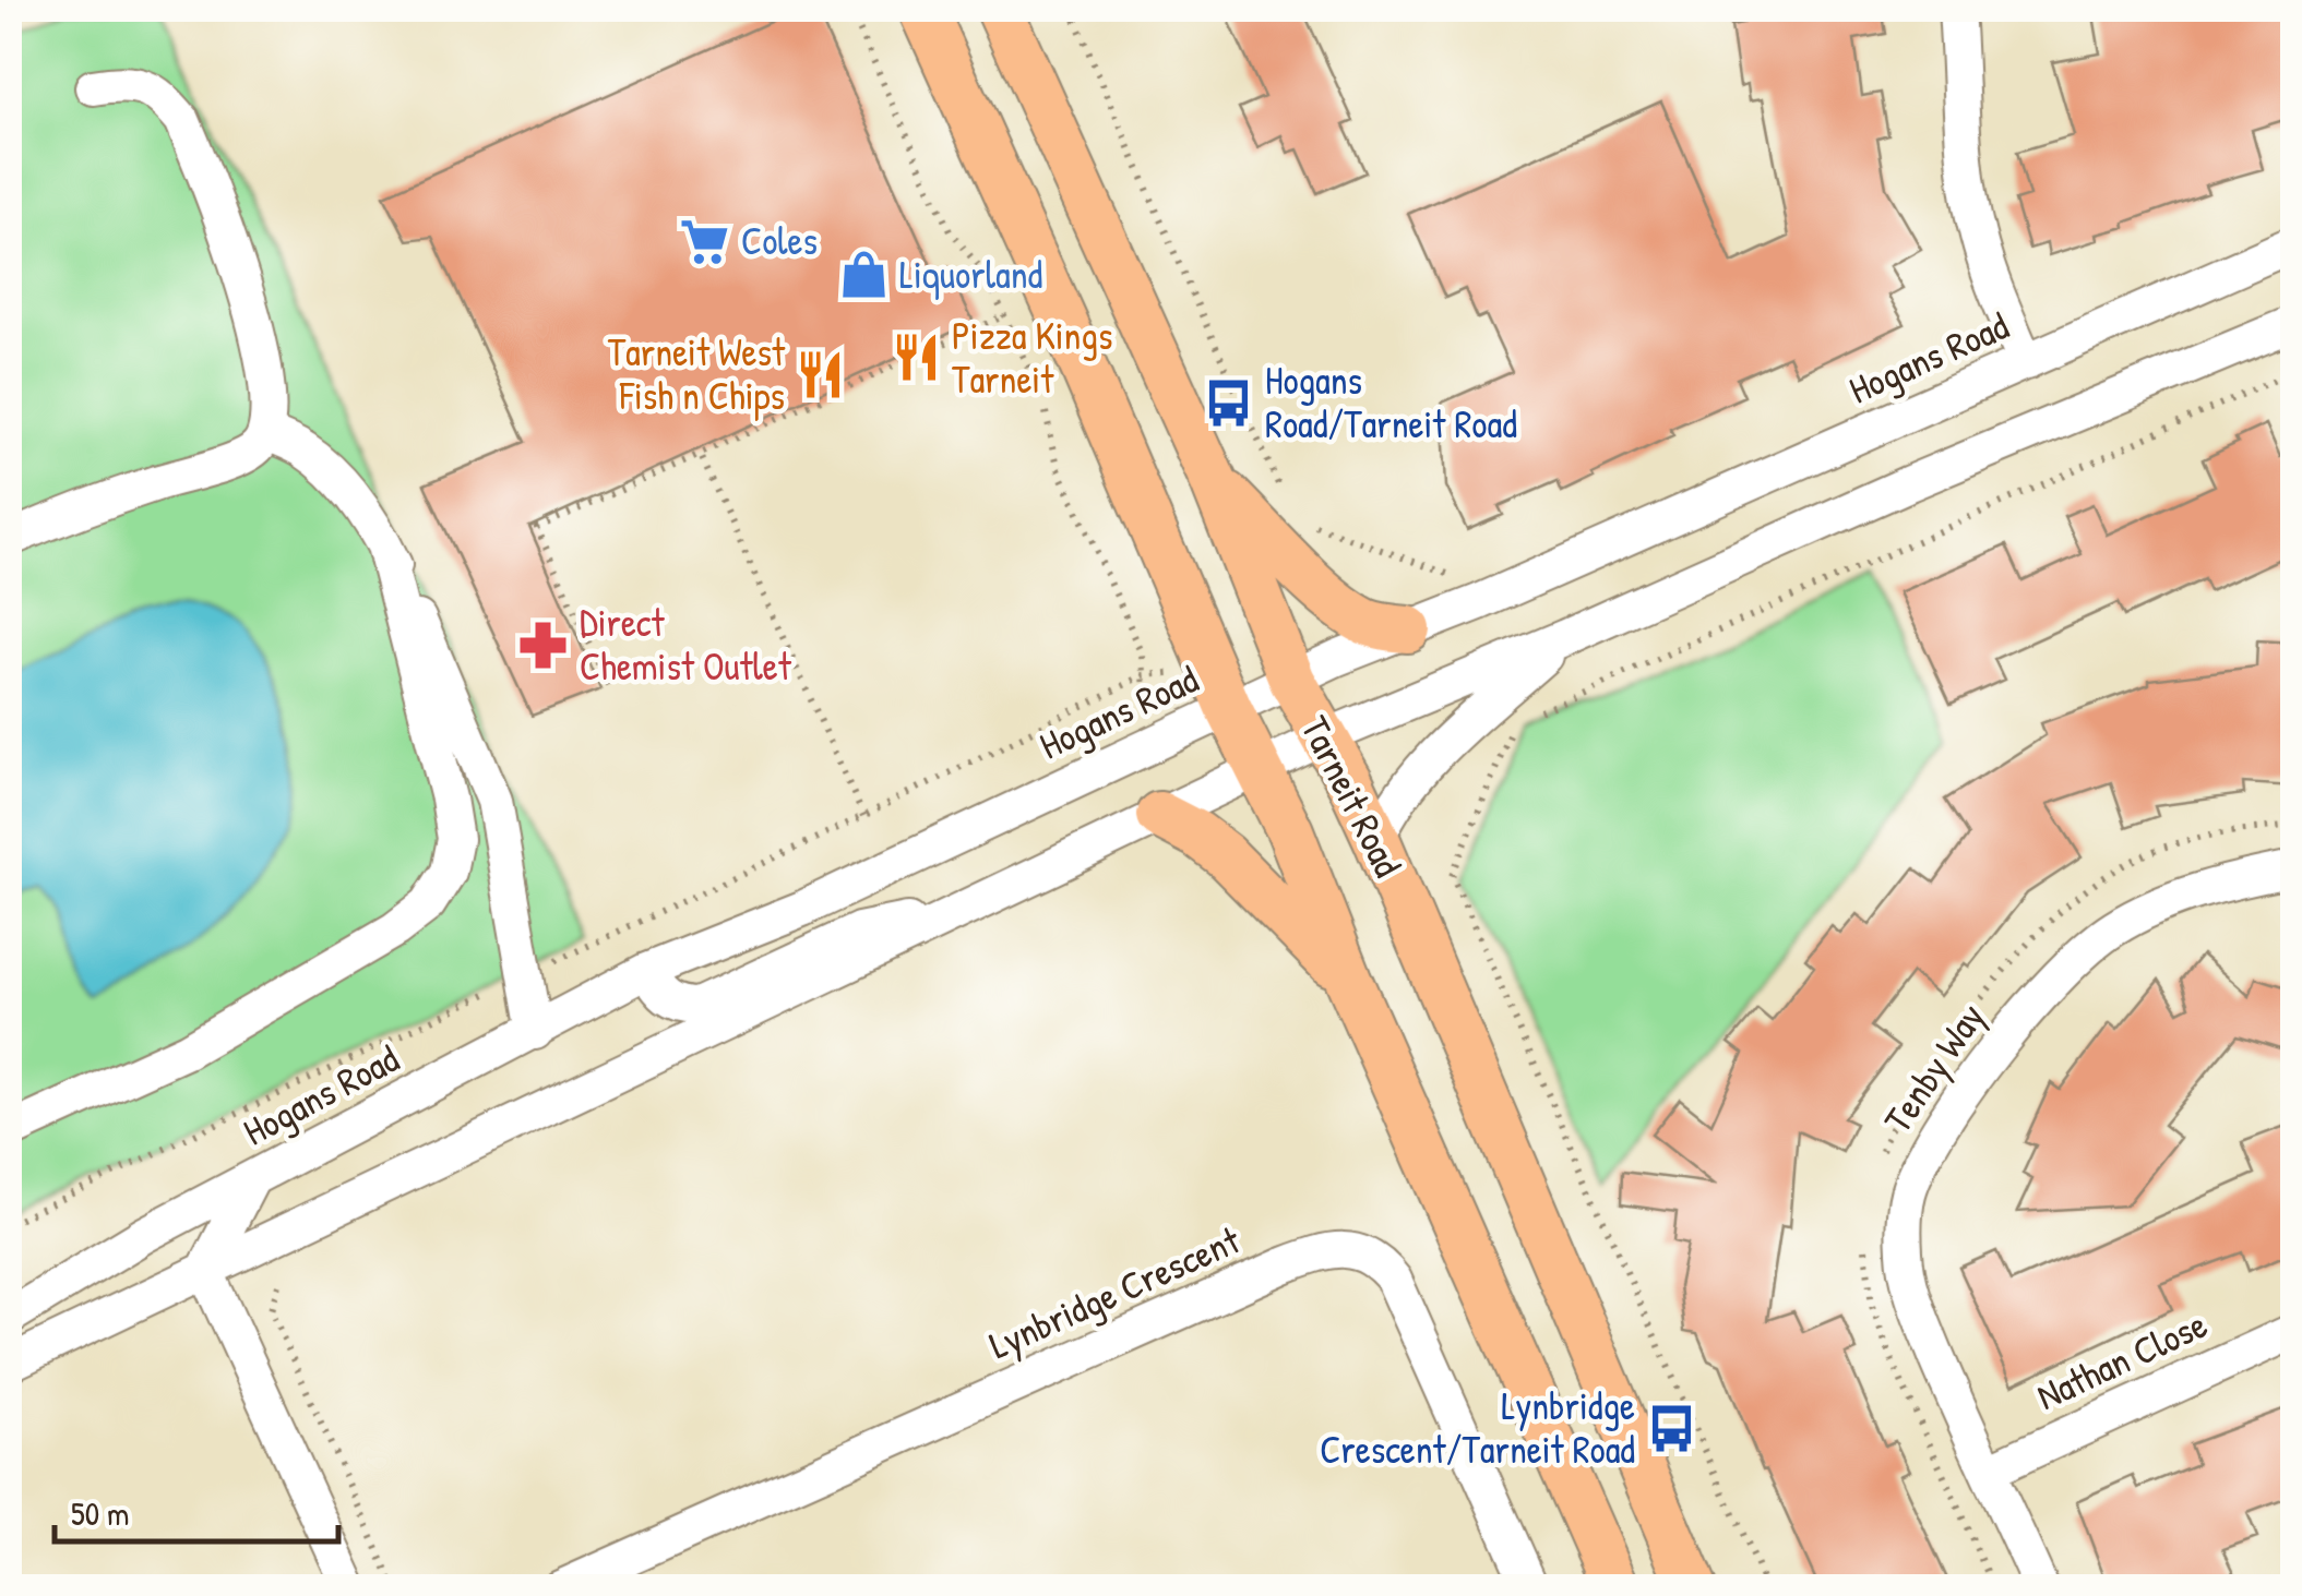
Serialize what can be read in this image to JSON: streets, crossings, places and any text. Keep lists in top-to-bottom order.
{
  "streets": {
    "main road": ["Tarneit Road"],
    "street": [
      "Hogans Road",
      "Tenby Way",
      "Lynbridge Crescent",
      "Nathan Close"
    ]
  },
  "crossings": [
    ["Hogans Road", "Tarneit Road"],
    ["Tenby Way", "Nathan Close"]
  ],
  "places": {
    "supermarket": ["Coles"],
    "shop": ["Liquorland"],
    "restaurant": ["Pizza Kings Tarneit", "Tarneit West Fish n Chips"],
    "bus stop": ["Hogans Road/Tarneit Road", "Lynbridge Crescent/Tarneit Road"],
    "pharmacy": ["Direct Chemist Outlet"]
  },
  "scale_bar": "50 m"
}
